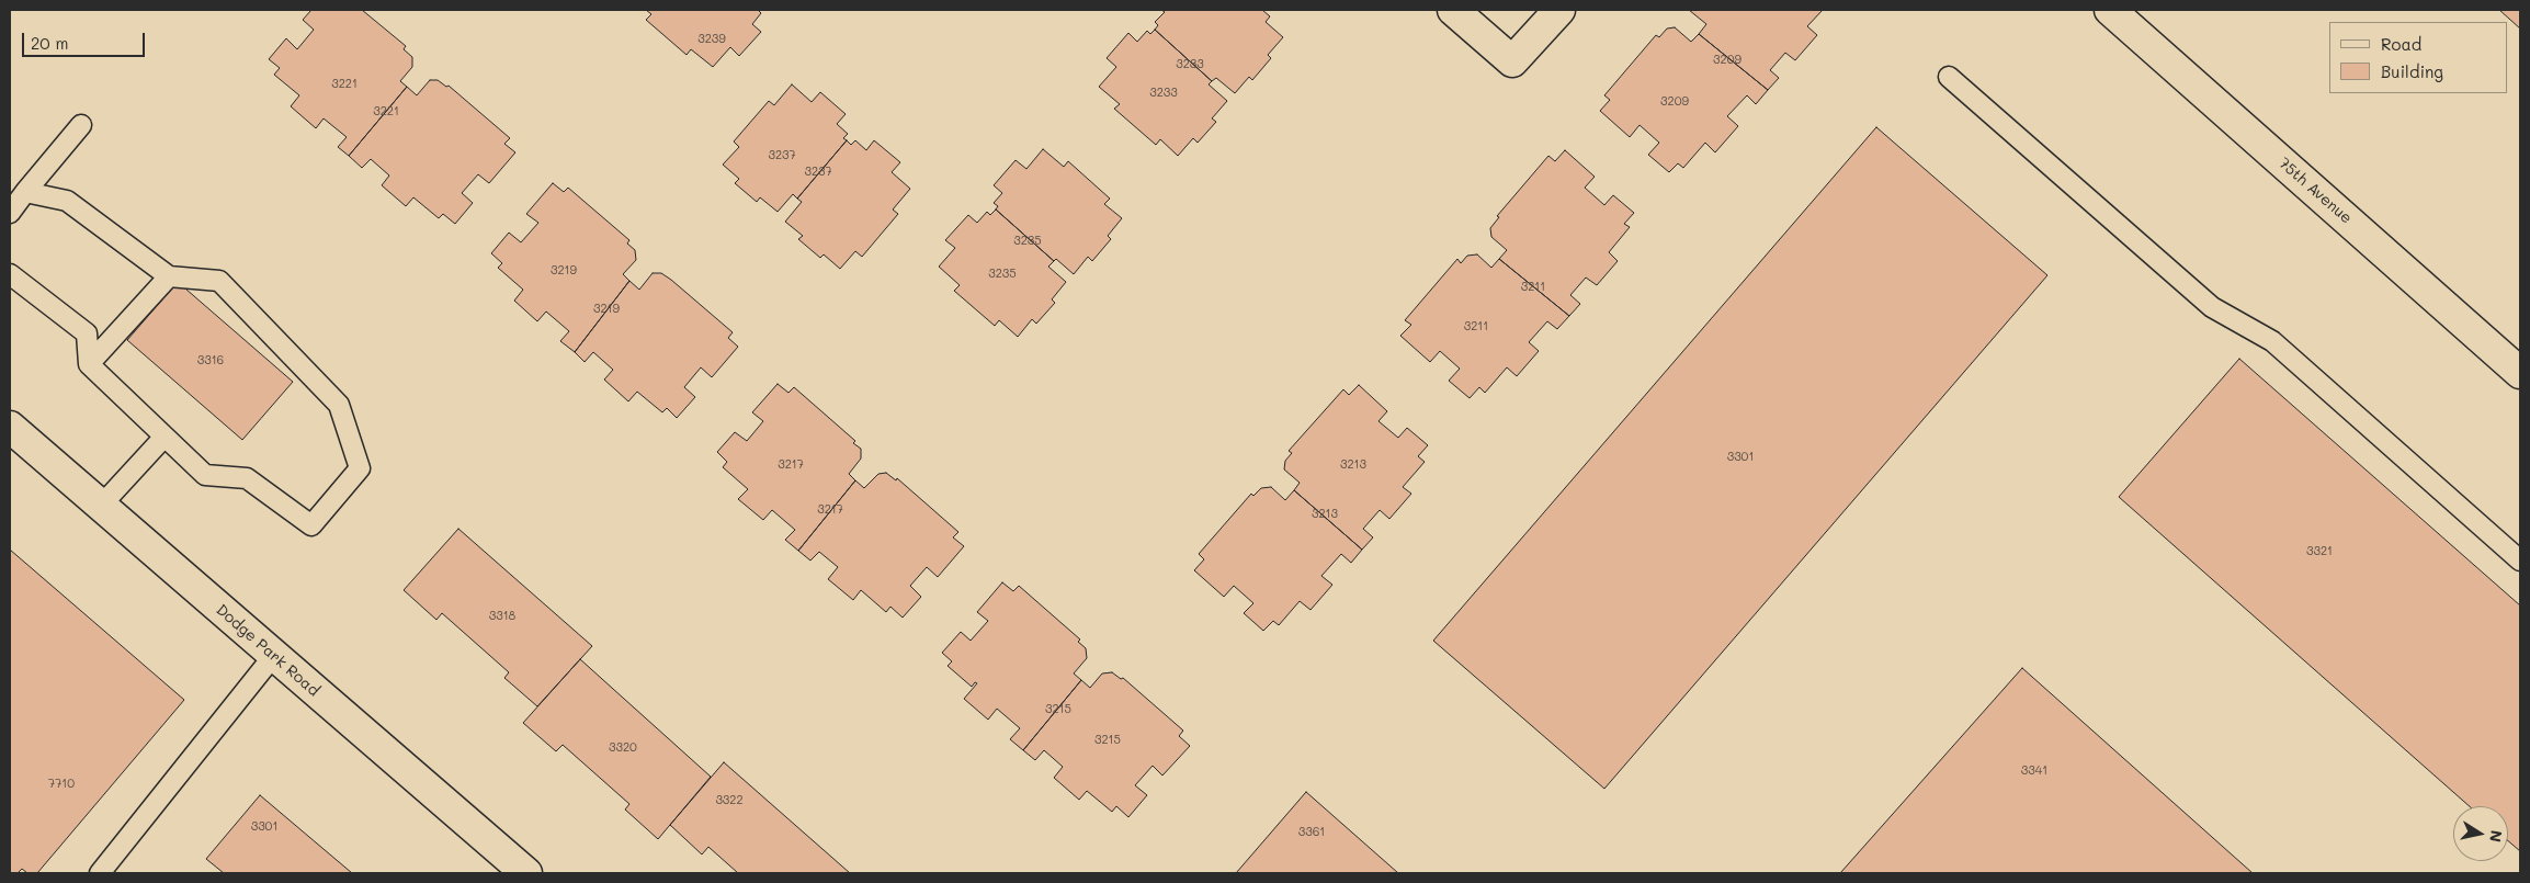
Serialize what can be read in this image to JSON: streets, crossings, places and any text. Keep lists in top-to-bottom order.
{
  "streets": {
    "street": ["75th Avenue", "Dodge Park Road"]
  },
  "house_numbers": [
    "3239",
    "3209",
    "3233",
    "3221",
    "3233",
    "3209",
    "3221",
    "3237",
    "3237",
    "3235",
    "3219",
    "3235",
    "3211",
    "3219",
    "3211",
    "3316",
    "3301",
    "3217",
    "3213",
    "3217",
    "3213",
    "3321",
    "3318",
    "3215",
    "3215",
    "3320",
    "3341",
    "7710",
    "3322",
    "3301",
    "3361"
  ],
  "legend": ["Road", "Building"],
  "scale_bar": "20 m",
  "north": "right"
}
